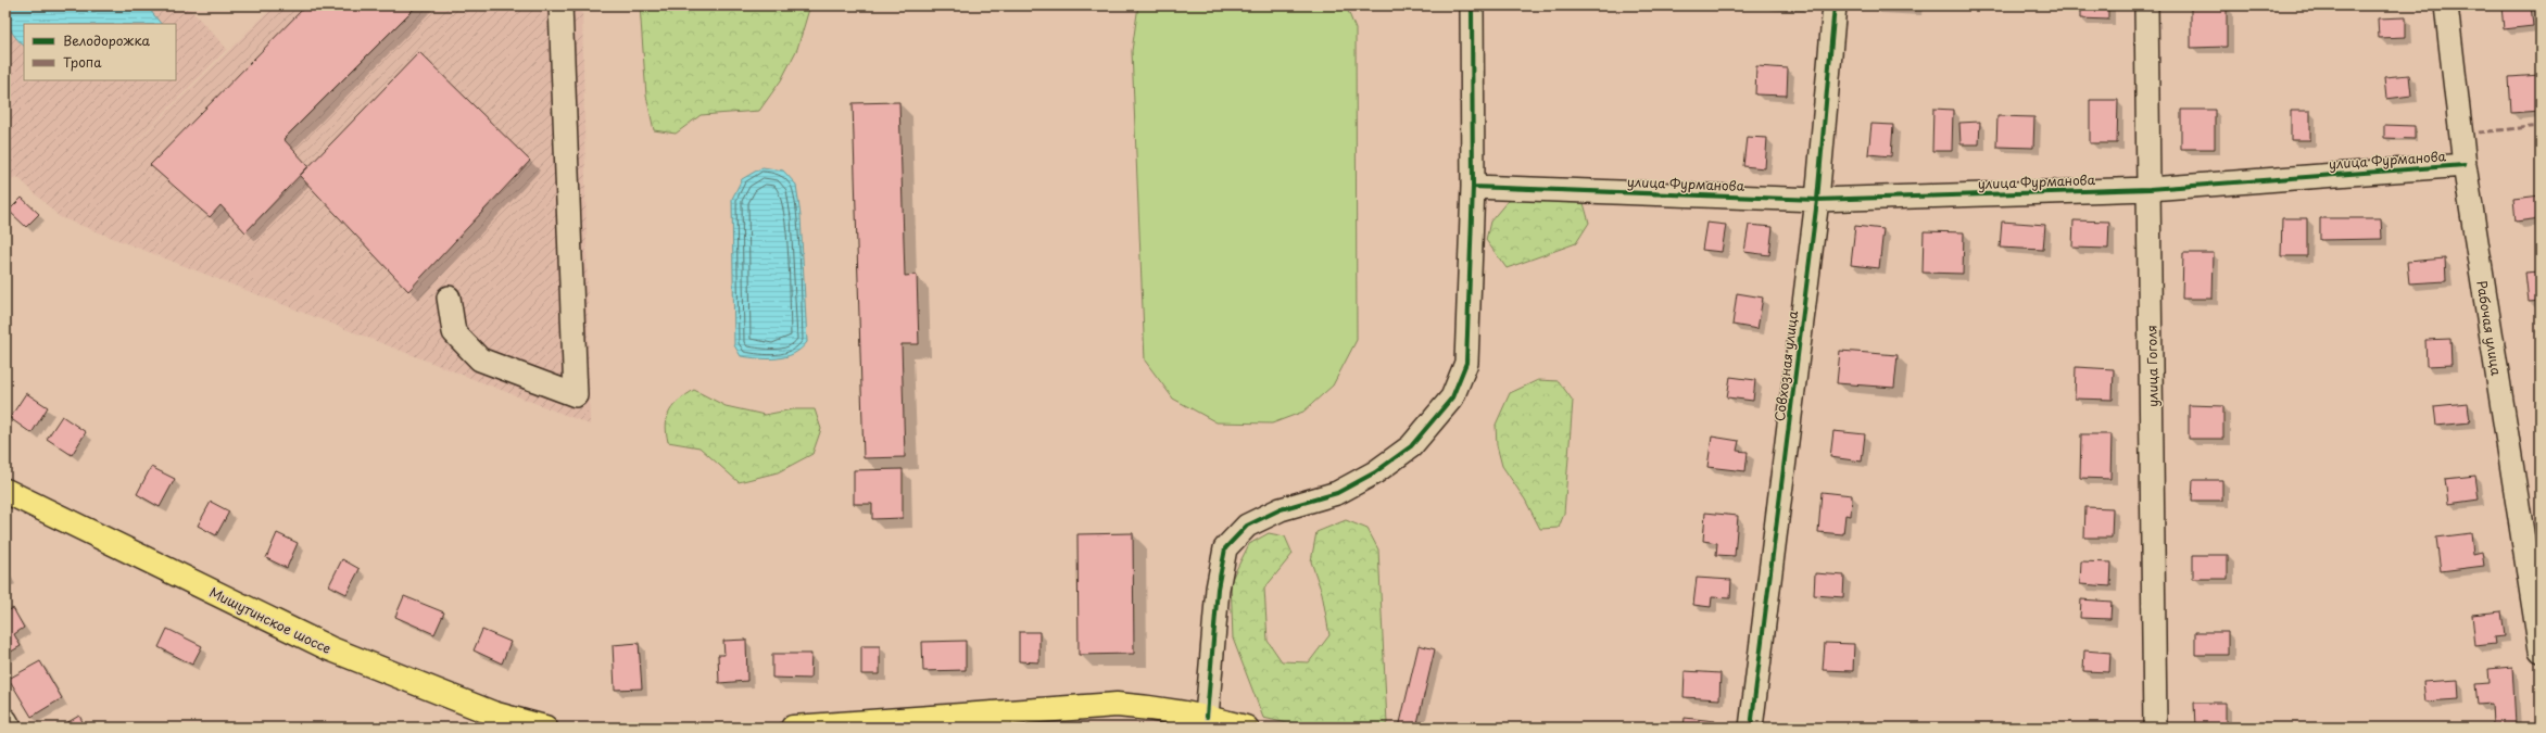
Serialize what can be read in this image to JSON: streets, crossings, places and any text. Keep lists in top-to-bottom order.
{
  "streets": {
    "main road": ["Мишутинское шоссе"],
    "street": [
      "улица Фурманова",
      "Рабочая улица",
      "Совхозная улица",
      "улица Гоголя"
    ]
  },
  "crossings": [
    ["улица Фурманова", "Рабочая улица"],
    ["улица Фурманова", "Совхозная улица"],
    ["улица Фурманова", "улица Гоголя"]
  ],
  "legend": ["Велодорожка", "Тропа"]
}
